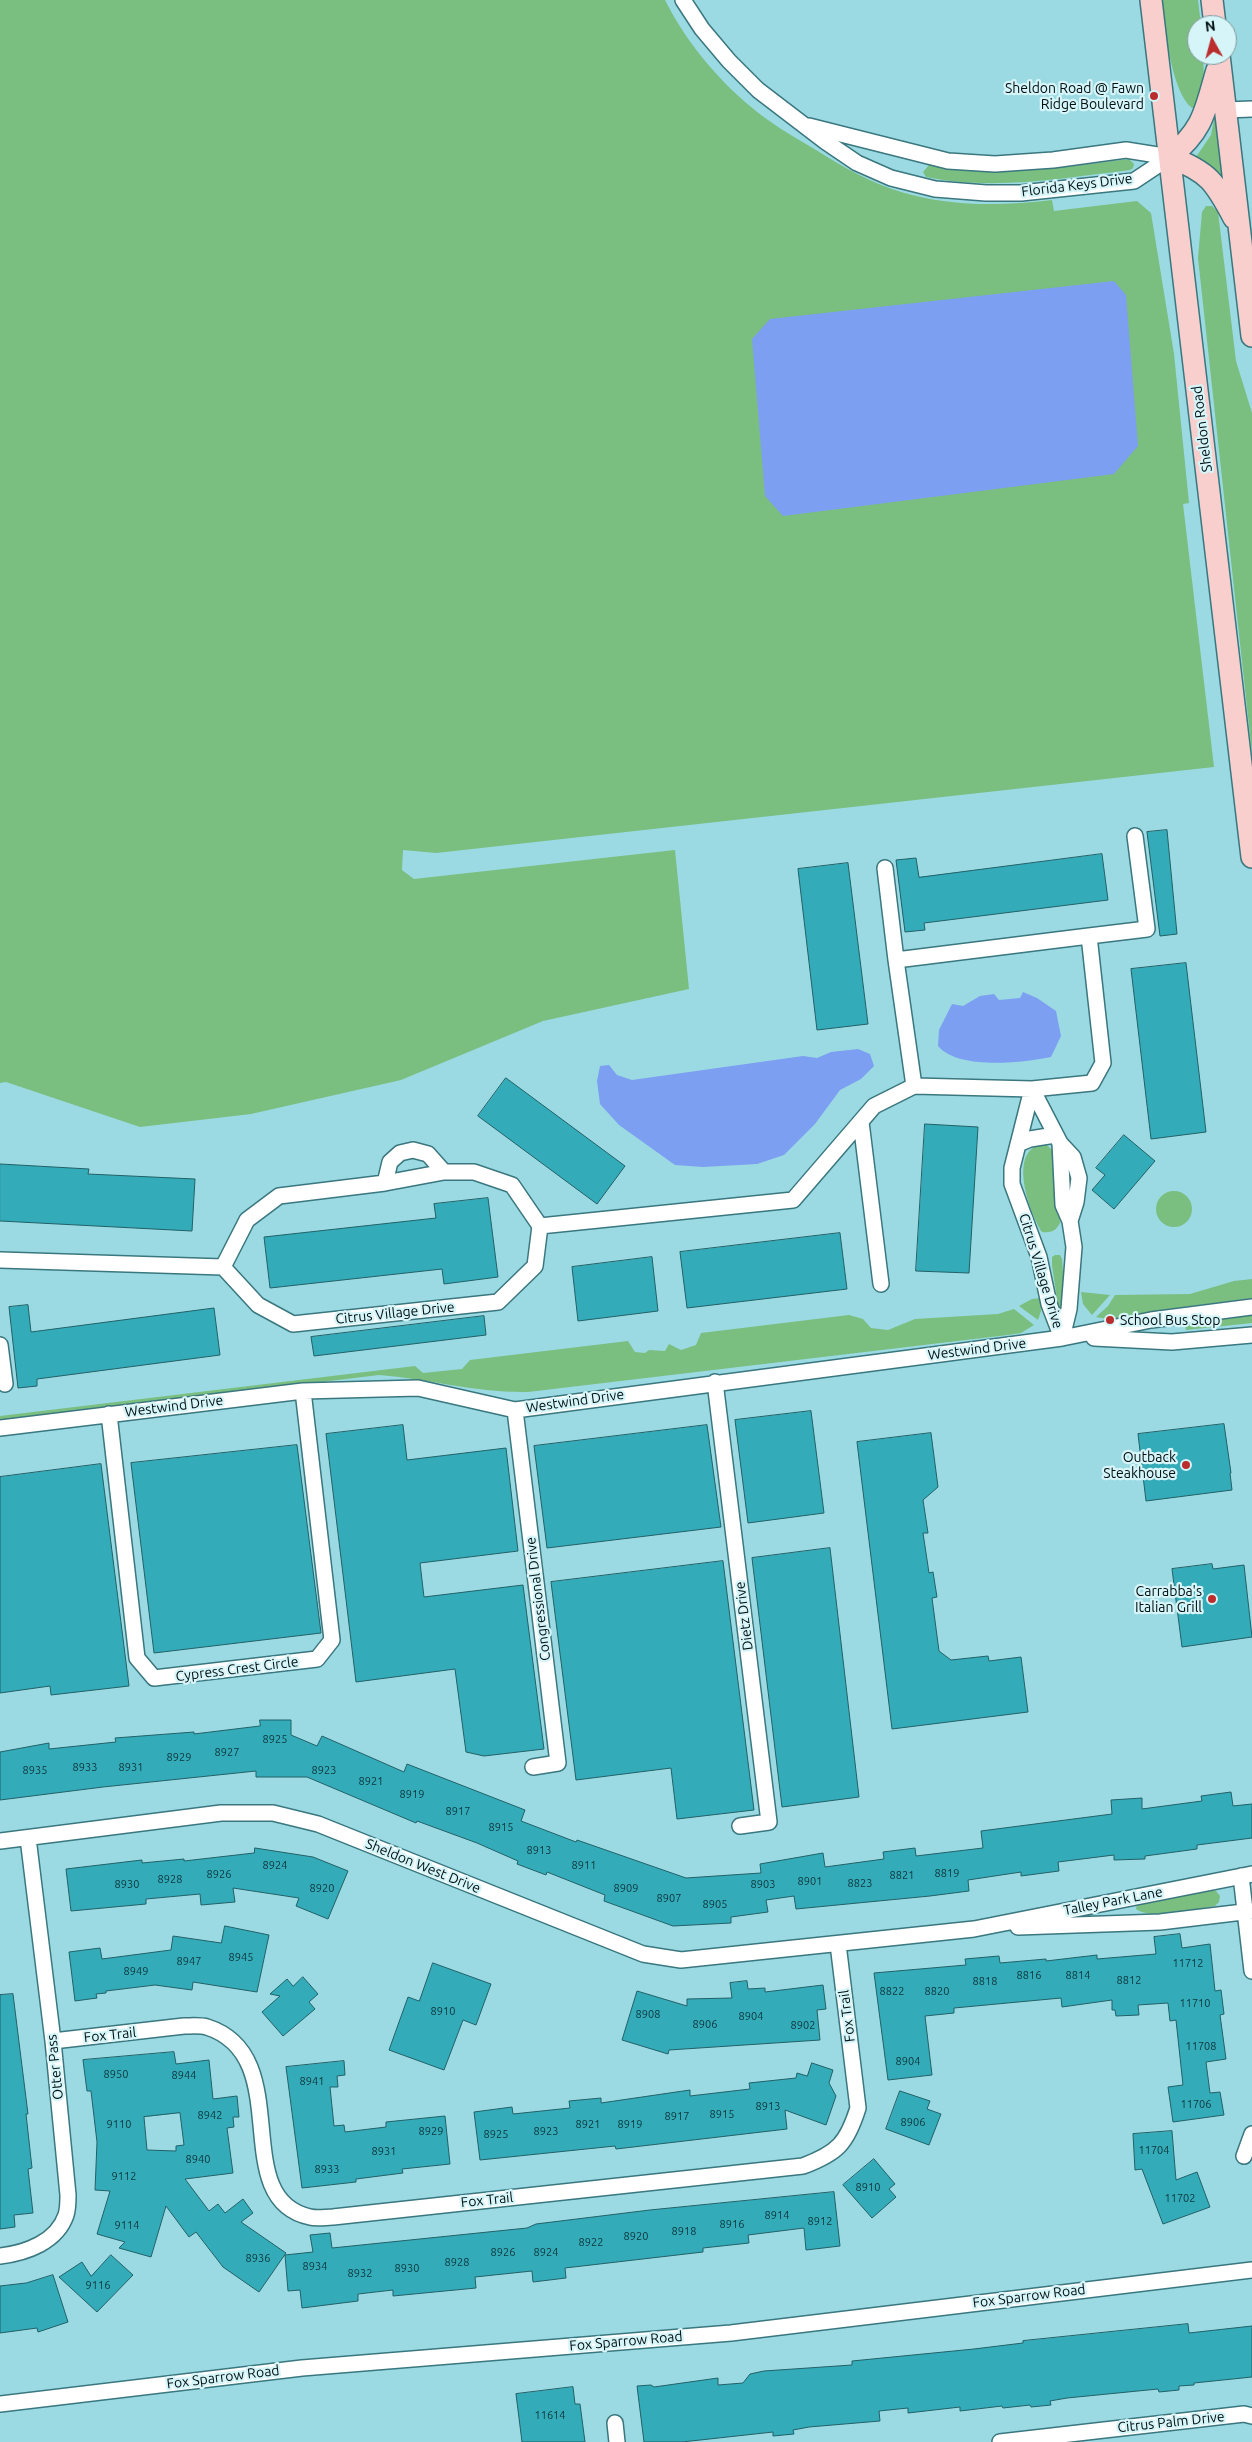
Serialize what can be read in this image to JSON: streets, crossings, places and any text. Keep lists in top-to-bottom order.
{
  "streets": {
    "main road": ["Sheldon Road"],
    "street": [
      "Florida Keys Drive",
      "Citrus Village Drive",
      "Westwind Drive",
      "Congressional Drive",
      "Dietz Drive",
      "Cypress Crest Circle",
      "Sheldon West Drive",
      "Talley Park Lane",
      "Fox Trail",
      "Otter Pass",
      "Fox Sparrow Road",
      "Citrus Palm Drive"
    ]
  },
  "crossings": [
    ["Florida Keys Drive", "Sheldon Road"],
    ["Citrus Village Drive", "Westwind Drive"],
    ["Westwind Drive", "Congressional Drive"],
    ["Westwind Drive", "Dietz Drive"],
    ["Westwind Drive", "Cypress Crest Circle"],
    ["Sheldon West Drive", "Talley Park Lane"],
    ["Sheldon West Drive", "Fox Trail"],
    ["Sheldon West Drive", "Otter Pass"],
    ["Talley Park Lane", "Fox Trail"],
    ["Fox Trail", "Otter Pass"]
  ],
  "places": [
    "Sheldon Road @ Fawn Ridge Boulevard",
    "School Bus Stop",
    "Outback Steakhouse",
    "Carrabba's Italian Grill"
  ],
  "house_numbers": [
    "8925",
    "8927",
    "8929",
    "8933",
    "8931",
    "8935",
    "8923",
    "8921",
    "8919",
    "8917",
    "8915",
    "8913",
    "8924",
    "8911",
    "8819",
    "8926",
    "8821",
    "8928",
    "8901",
    "8823",
    "8930",
    "8903",
    "8920",
    "8909",
    "8907",
    "8905",
    "8945",
    "8947",
    "11712",
    "8949",
    "8816",
    "8814",
    "8812",
    "8818",
    "8822",
    "8820",
    "11710",
    "8910",
    "8908",
    "8904",
    "8906",
    "8902",
    "11708",
    "8904",
    "8950",
    "8944",
    "8941",
    "11706",
    "8913",
    "8915",
    "8942",
    "8917",
    "8906",
    "9110",
    "8921",
    "8919",
    "8929",
    "8923",
    "8925",
    "11704",
    "8931",
    "8940",
    "8933",
    "9112",
    "8910",
    "11702",
    "8914",
    "8912",
    "8916",
    "9114",
    "8918",
    "8920",
    "8922",
    "8926",
    "8924",
    "8936",
    "8928",
    "8934",
    "8930",
    "8932",
    "9116",
    "11614"
  ],
  "north": "top"
}
